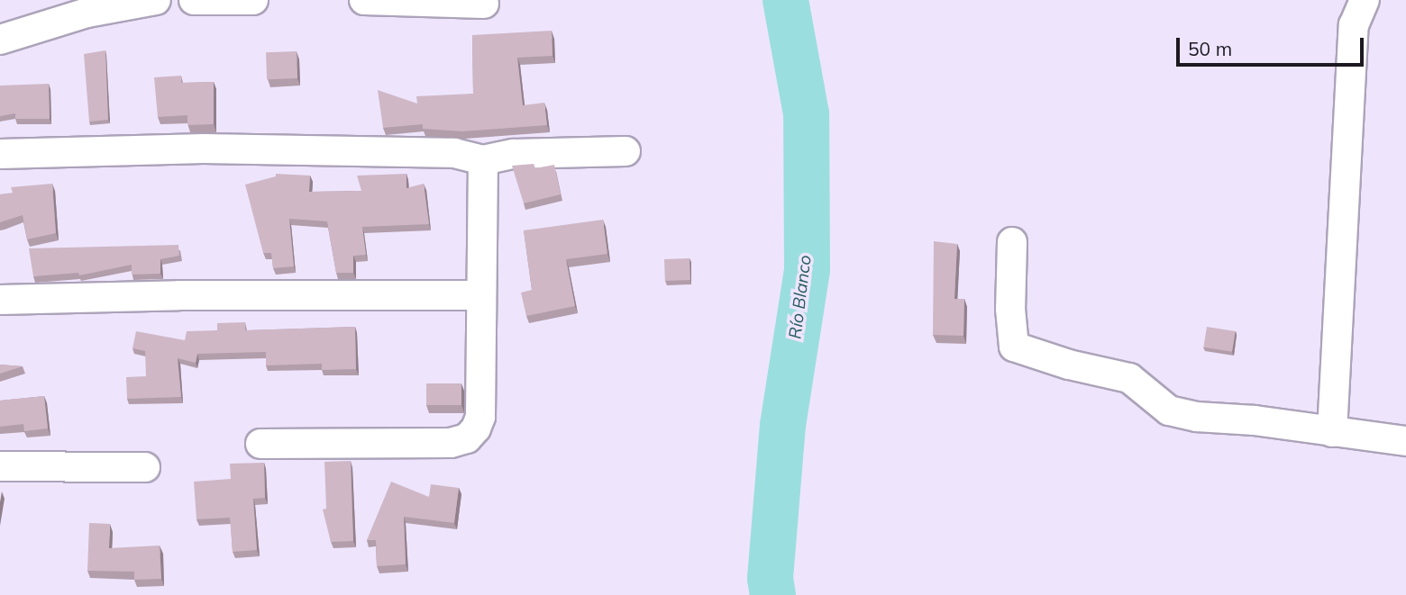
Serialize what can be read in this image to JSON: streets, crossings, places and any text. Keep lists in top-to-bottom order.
{
  "water": ["Río Blanco"],
  "scale_bar": "50 m"
}
